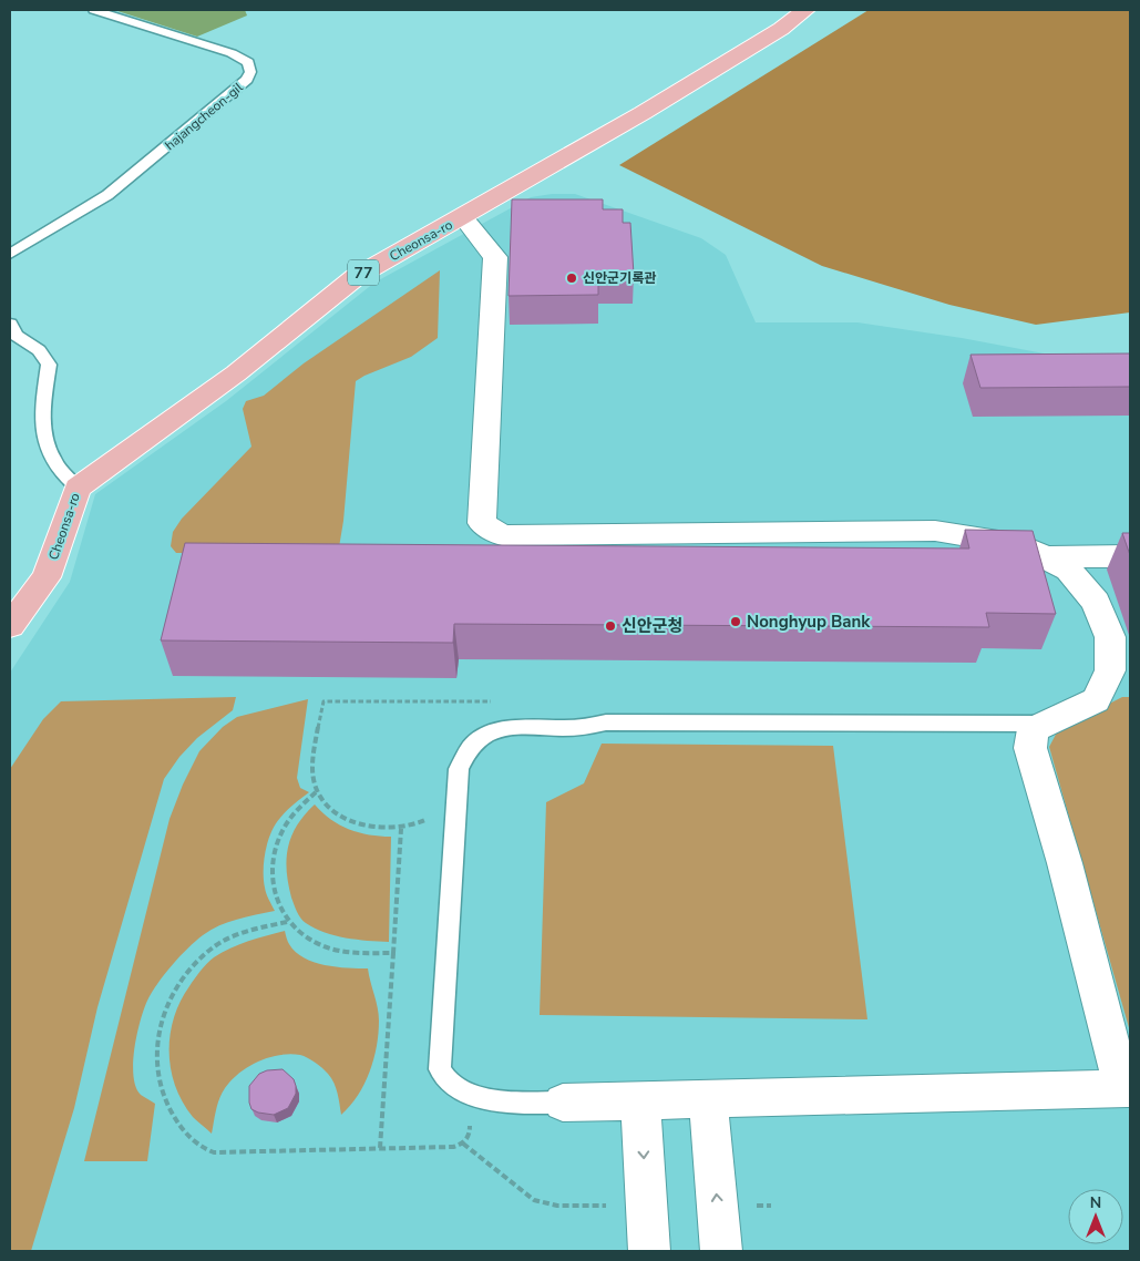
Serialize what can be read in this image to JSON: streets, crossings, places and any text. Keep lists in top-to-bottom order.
{
  "streets": {
    "main road": ["Cheonsa-ro", "77"],
    "lane": ["hajangcheon-gil"]
  },
  "places": ["신안군기록관", "Nonghyup Bank", "신안군청"],
  "north": "top"
}
